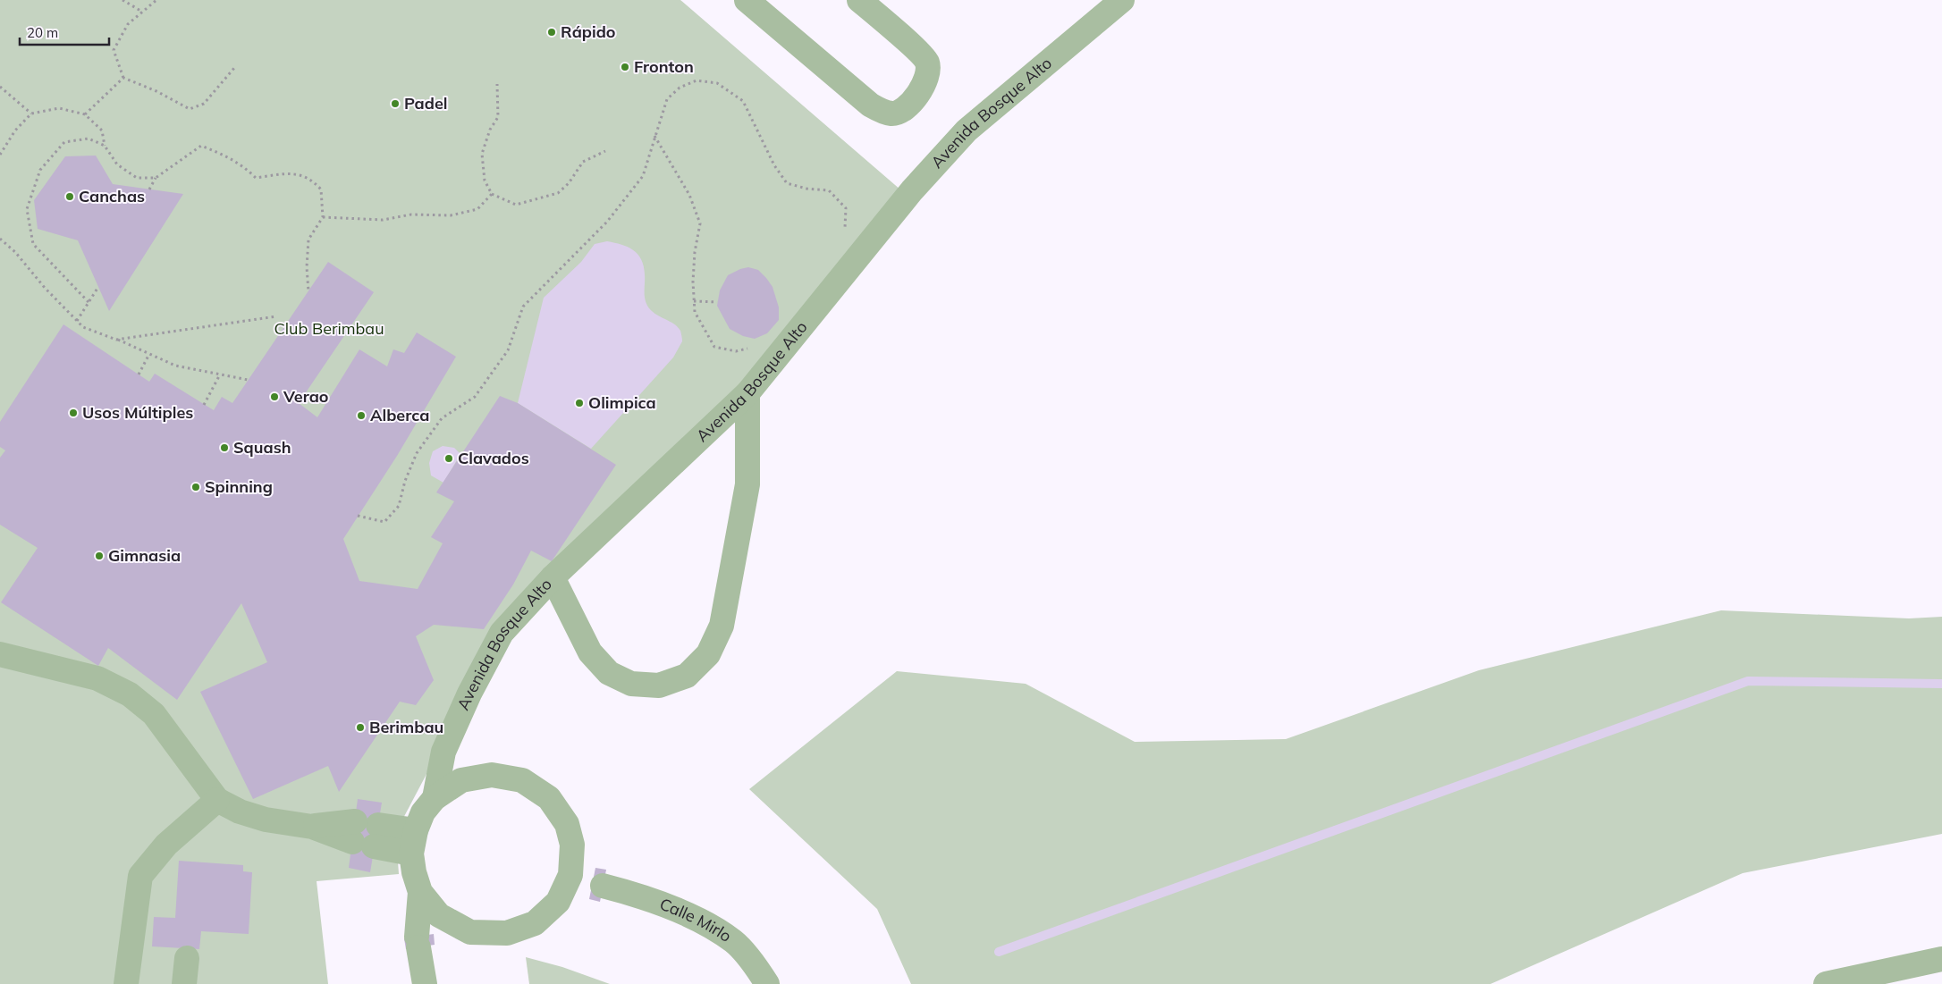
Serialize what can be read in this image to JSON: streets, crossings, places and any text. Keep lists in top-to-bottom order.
{
  "streets": {
    "street": ["Avenida Bosque Alto", "Calle Mirlo"]
  },
  "parks": ["Club Berimbau"],
  "places": [
    "Rápido",
    "Fronton",
    "Padel",
    "Canchas",
    "Verao",
    "Olimpica",
    "Usos Múltiples",
    "Alberca",
    "Squash",
    "Clavados",
    "Spinning",
    "Gimnasia",
    "Berimbau"
  ],
  "scale_bar": "20 m"
}
